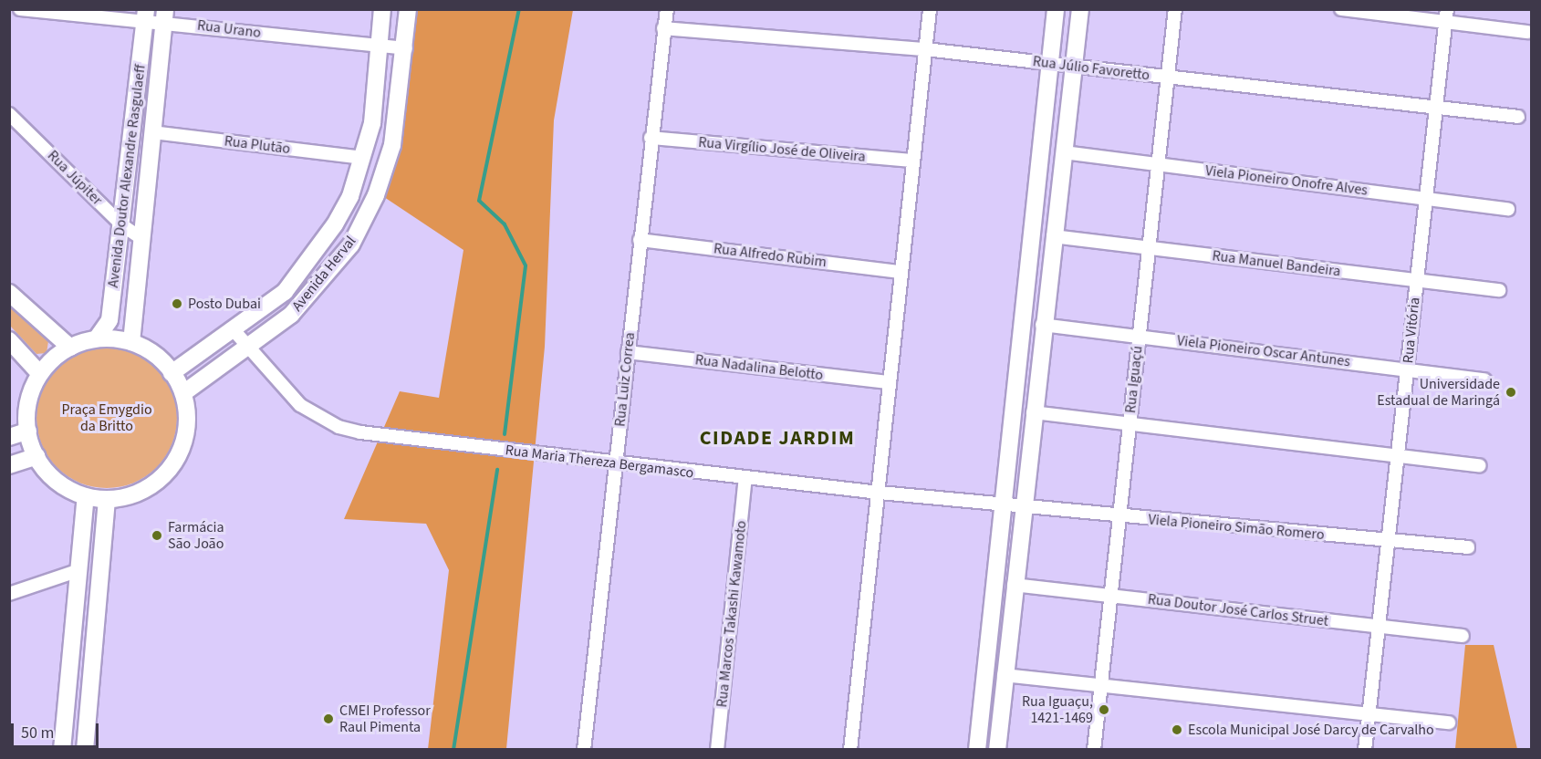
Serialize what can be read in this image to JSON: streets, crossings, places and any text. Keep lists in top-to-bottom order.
{
  "streets": {
    "main road": ["Avenida Doutor Alexandre Rasgulaeff", "Avenida Herval"],
    "street": [
      "Rua Urano",
      "Rua Júlio Favoretto",
      "Rua Plutão",
      "Rua Virgílio José de Oliveira",
      "Rua Júpiter",
      "Viela Pioneiro Onofre Alves",
      "Rua Alfredo Rubim",
      "Rua Manuel Bandeira",
      "Rua Vitória",
      "Viela Pioneiro Oscar Antunes",
      "Rua Nadalina Belotto",
      "Rua Luiz Correa",
      "Rua Iguaçú",
      "Rua Maria Thereza Bergamasco",
      "Viela Pioneiro Simão Romero",
      "Rua Doutor José Carlos Struet",
      "Rua Marcos Takashi Kawamoto"
    ]
  },
  "crossings": [
    ["Rua Urano", "Avenida Doutor Alexandre Rasgulaeff"],
    ["Rua Urano", "Avenida Herval"],
    ["Rua Júlio Favoretto", "Rua Vitória"],
    ["Rua Júlio Favoretto", "Rua Luiz Correa"],
    ["Rua Júlio Favoretto", "Rua Iguaçú"],
    ["Rua Plutão", "Avenida Doutor Alexandre Rasgulaeff"],
    ["Rua Plutão", "Avenida Herval"],
    ["Rua Virgílio José de Oliveira", "Rua Luiz Correa"],
    ["Avenida Doutor Alexandre Rasgulaeff", "Rua Júpiter"],
    ["Avenida Doutor Alexandre Rasgulaeff", "Avenida Herval"],
    ["Viela Pioneiro Onofre Alves", "Rua Vitória"],
    ["Viela Pioneiro Onofre Alves", "Rua Iguaçú"],
    ["Rua Alfredo Rubim", "Rua Luiz Correa"],
    ["Rua Manuel Bandeira", "Rua Vitória"],
    ["Rua Manuel Bandeira", "Rua Iguaçú"],
    ["Avenida Herval", "Rua Maria Thereza Bergamasco"],
    ["Rua Vitória", "Viela Pioneiro Oscar Antunes"],
    ["Rua Vitória", "Viela Pioneiro Simão Romero"],
    ["Rua Vitória", "Rua Doutor José Carlos Struet"],
    ["Viela Pioneiro Oscar Antunes", "Rua Iguaçú"],
    ["Rua Nadalina Belotto", "Rua Luiz Correa"],
    ["Rua Luiz Correa", "Rua Maria Thereza Bergamasco"],
    ["Rua Iguaçú", "Viela Pioneiro Simão Romero"],
    ["Rua Iguaçú", "Rua Doutor José Carlos Struet"],
    ["Rua Maria Thereza Bergamasco", "Viela Pioneiro Simão Romero"],
    ["Rua Maria Thereza Bergamasco", "Rua Marcos Takashi Kawamoto"]
  ],
  "districts": ["CIDADE JARDIM"],
  "parks": ["Praça Emygdio da Britto"],
  "places": [
    "Posto Dubai",
    "Universidade Estadual de Maringá",
    "Farmácia São João",
    "Rua Iguaçu, 1421-1469",
    "CMEI Professor Raul Pimenta",
    "Escola Municipal José Darcy de Carvalho"
  ],
  "scale_bar": "50 m"
}
